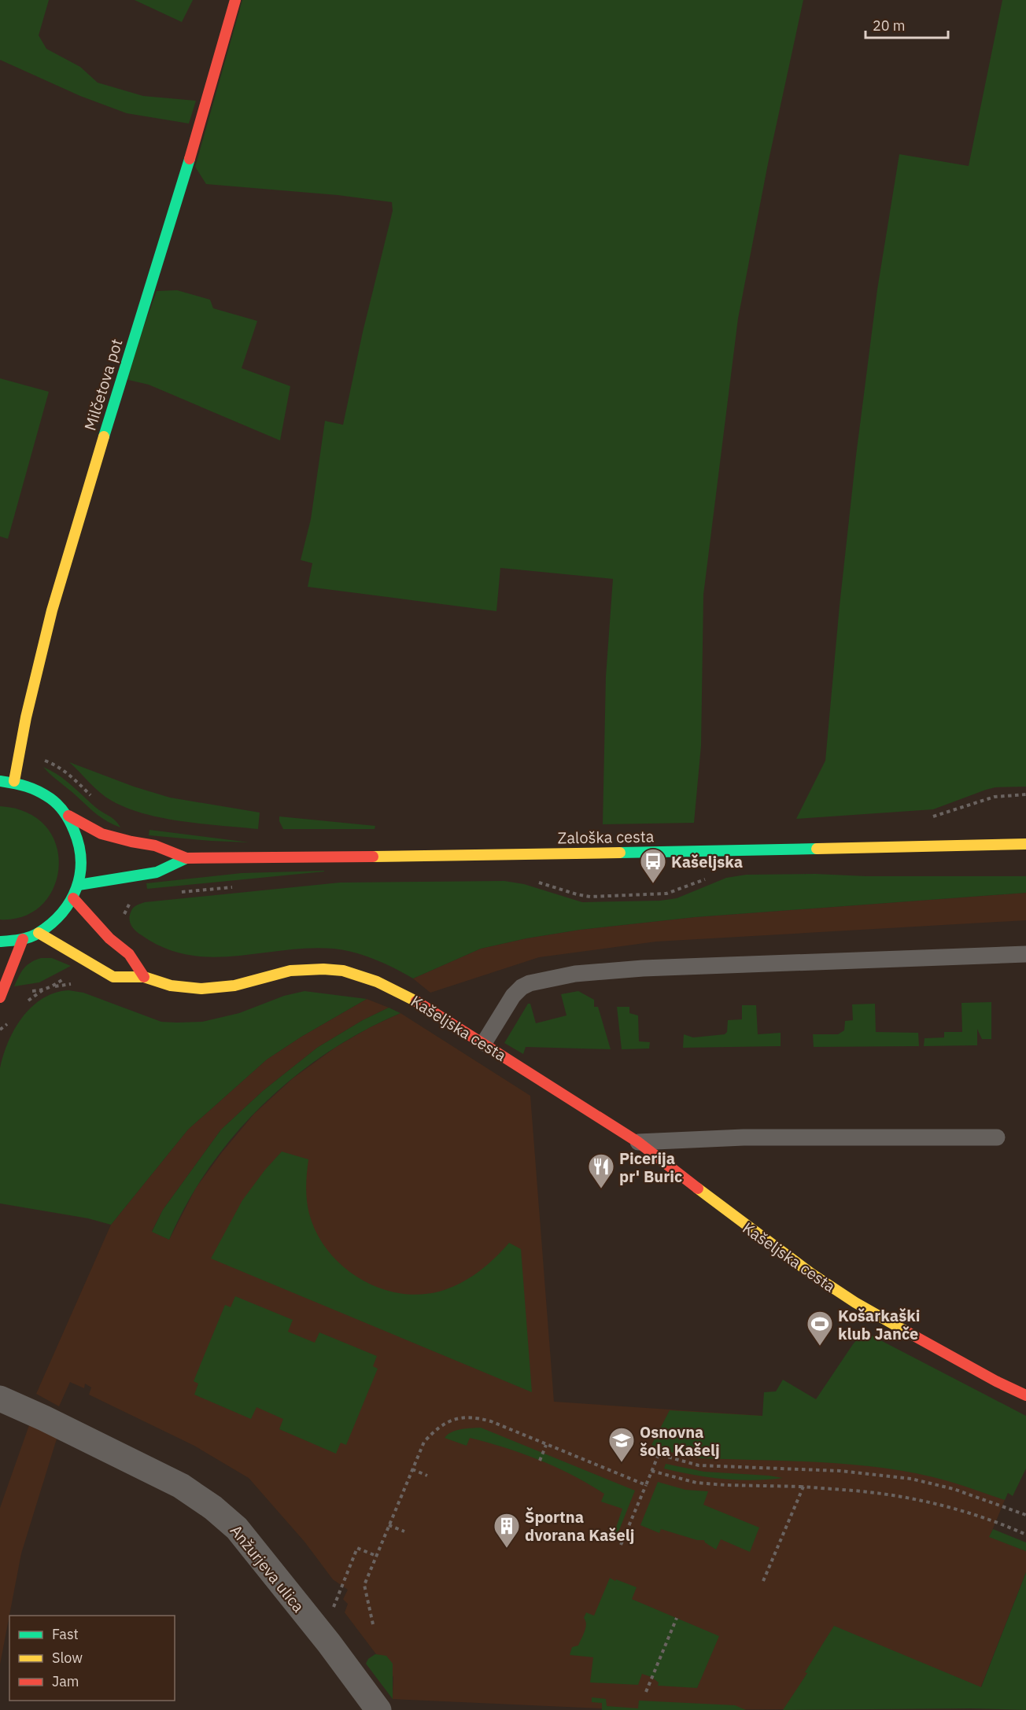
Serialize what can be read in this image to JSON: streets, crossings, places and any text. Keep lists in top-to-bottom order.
{
  "streets": {
    "street": [
      "Milčetova pot",
      "Zaloška cesta",
      "Kašeljska cesta",
      "Anžurjeva ulica"
    ]
  },
  "places": {
    "bus stop": ["Kašeljska"],
    "restaurant": ["Picerija pr' Buric"],
    "sports": ["Košarkaški klub Janče"],
    "school or university": ["Osnovna šola Kašelj"],
    "building": ["Športna dvorana Kašelj"]
  },
  "legend": ["Fast", "Slow", "Jam"],
  "scale_bar": "20 m"
}
